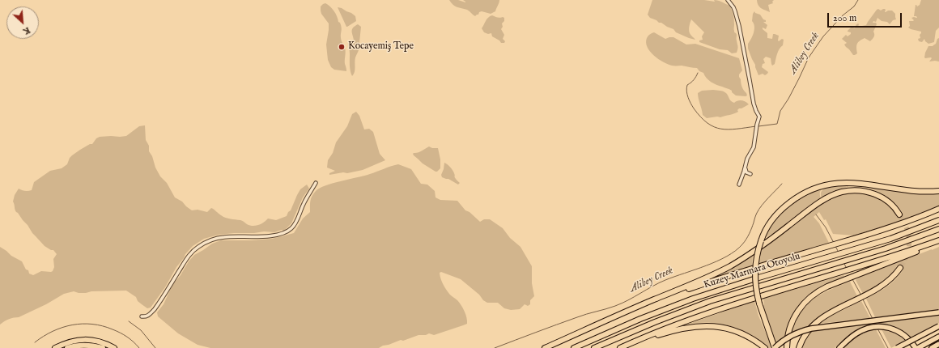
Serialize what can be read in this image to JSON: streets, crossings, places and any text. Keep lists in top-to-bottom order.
{
  "streets": {
    "highway": ["Kuzey Marmara Otoyolu"]
  },
  "water": ["Alibey Creek"],
  "places": ["Kocayemiş Tepe"],
  "scale_bar": "200 m",
  "north": "bottom right"
}
